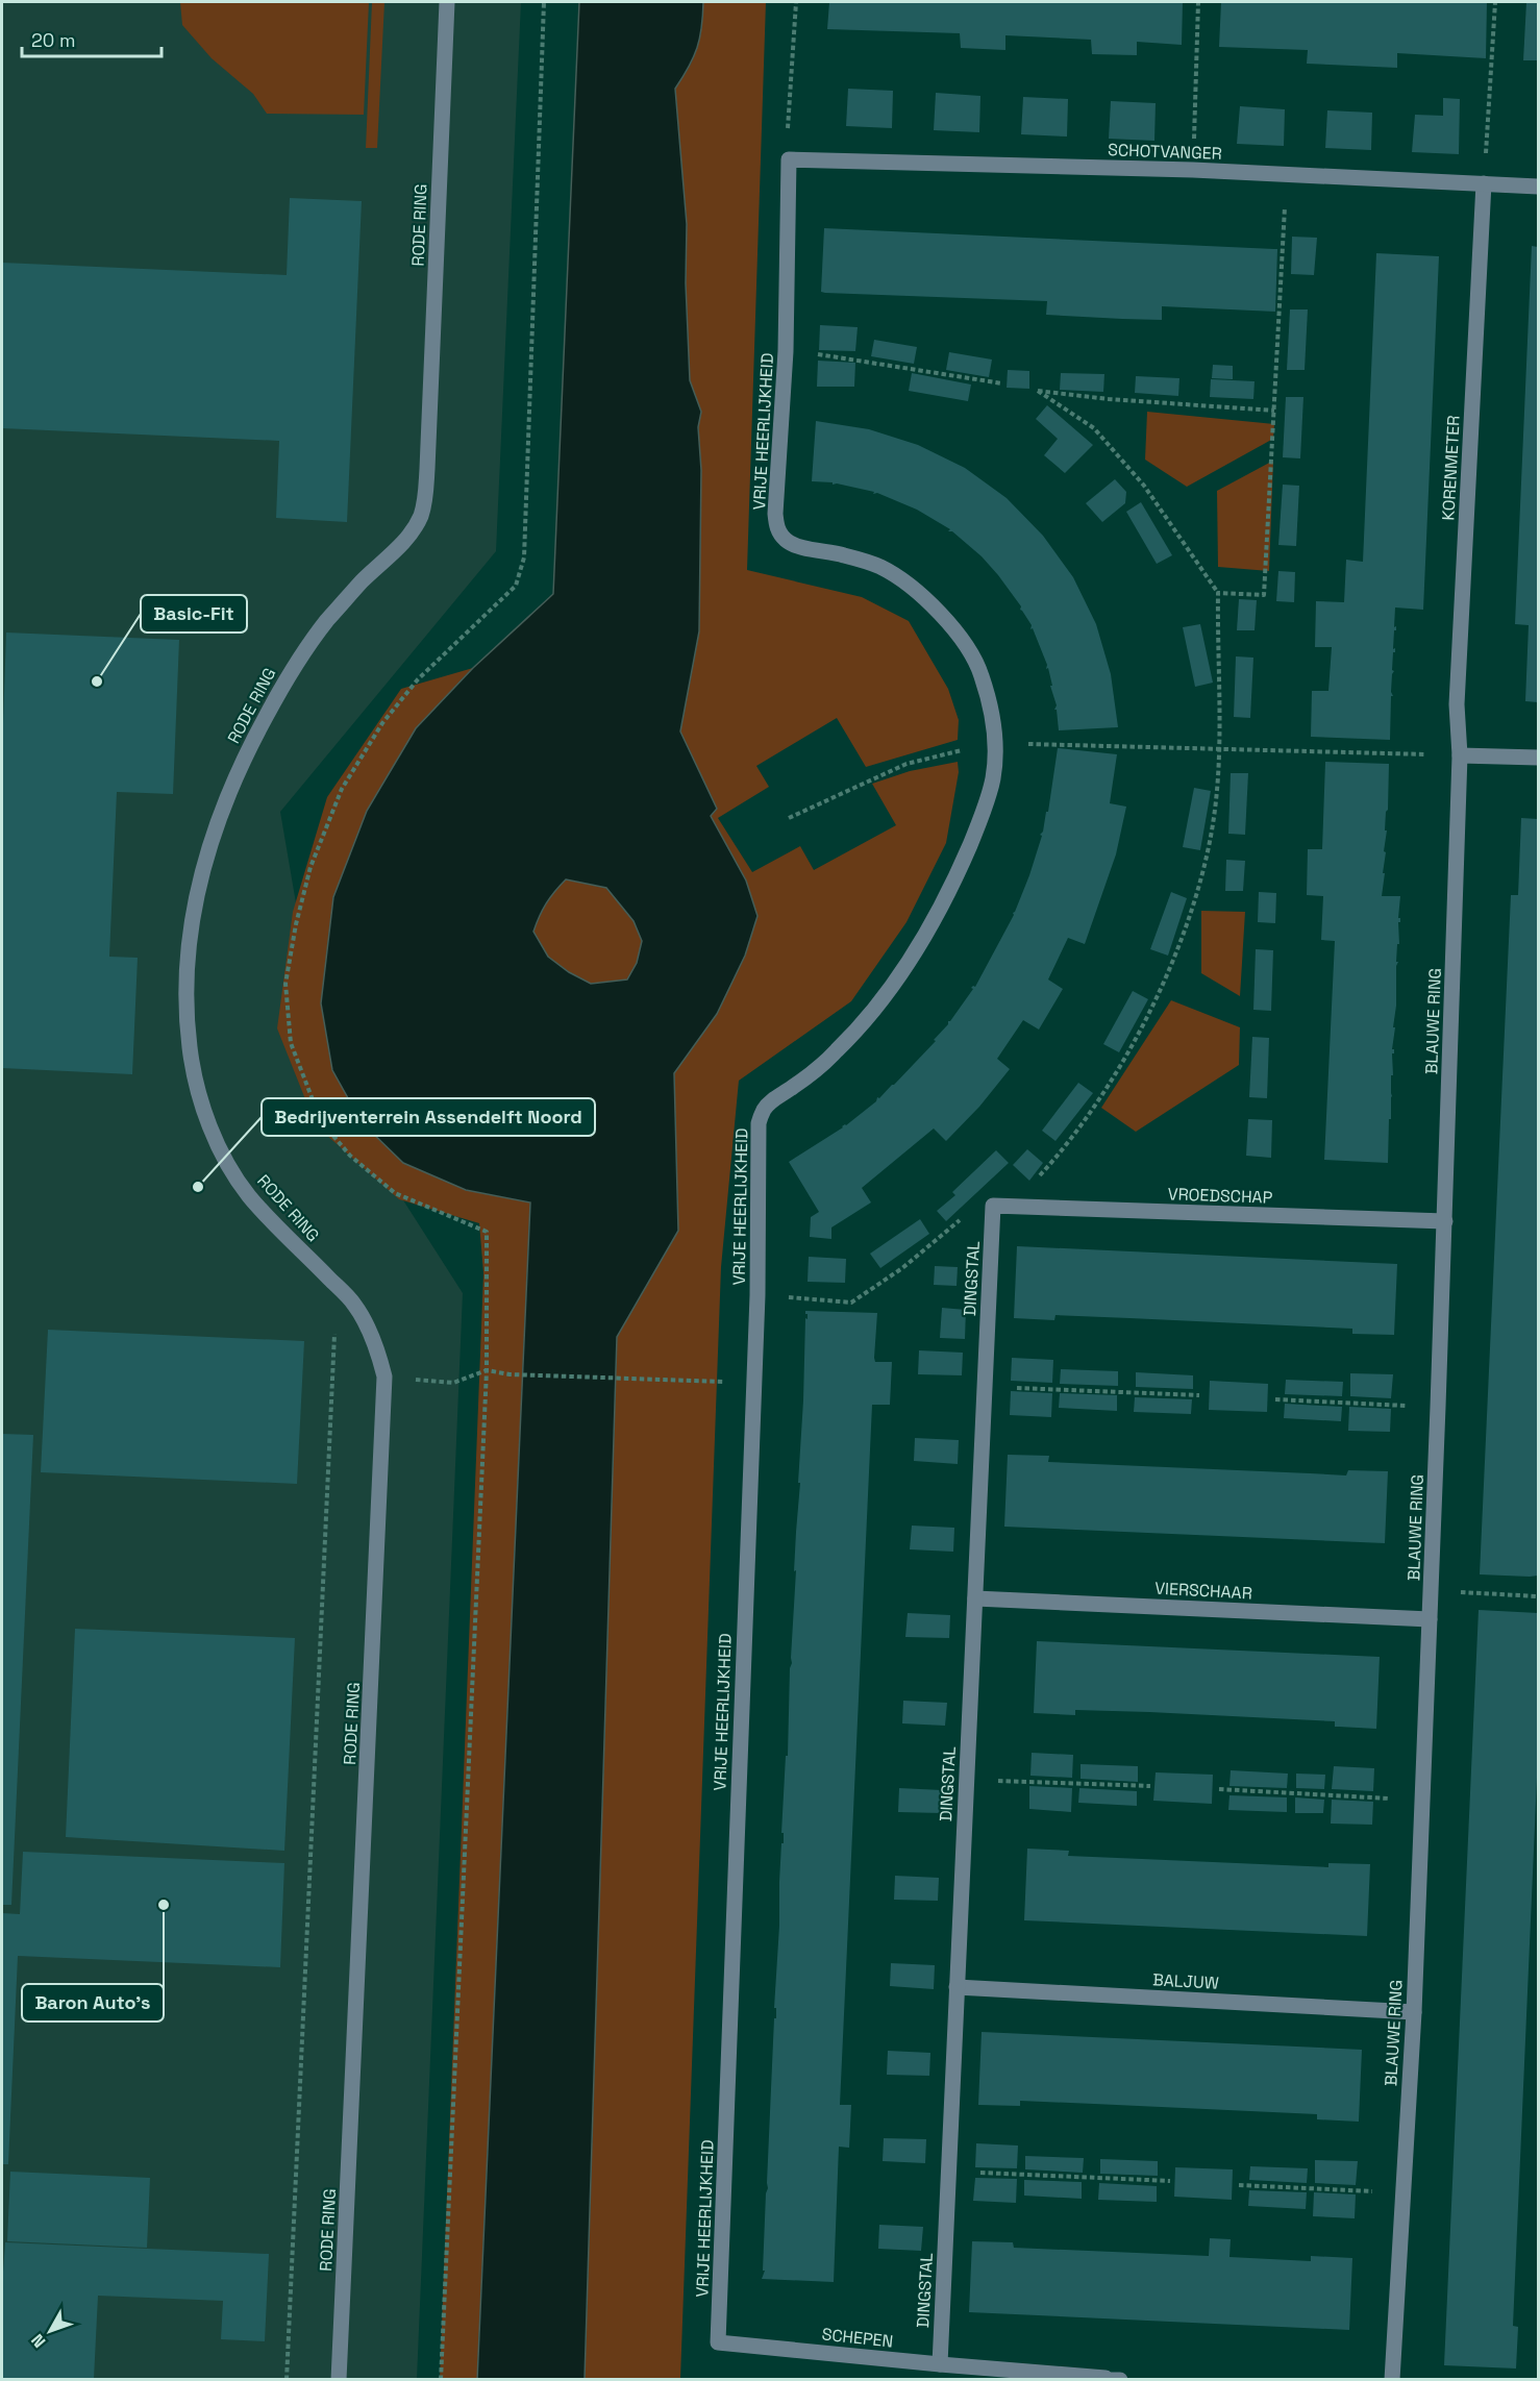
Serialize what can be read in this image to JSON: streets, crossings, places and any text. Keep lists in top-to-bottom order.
{
  "streets": {
    "street": [
      "SCHOTVANGER",
      "RODE RING",
      "VRIJE HEERLIJKHEID",
      "KORENMETER",
      "BLAUWE RING",
      "VROEDSCHAP",
      "DINGSTAL",
      "VIERSCHAAR",
      "BALJUW",
      "SCHEPEN"
    ]
  },
  "crossings": [
    ["SCHOTVANGER", "VRIJE HEERLIJKHEID"],
    ["SCHOTVANGER", "KORENMETER"],
    ["VRIJE HEERLIJKHEID", "SCHEPEN"],
    ["KORENMETER", "BLAUWE RING"],
    ["BLAUWE RING", "VROEDSCHAP"],
    ["BLAUWE RING", "VIERSCHAAR"],
    ["BLAUWE RING", "BALJUW"],
    ["VROEDSCHAP", "DINGSTAL"],
    ["DINGSTAL", "VIERSCHAAR"],
    ["DINGSTAL", "BALJUW"],
    ["DINGSTAL", "SCHEPEN"]
  ],
  "places": ["Basic-Fit", "Bedrijventerrein Assendelft Noord", "Baron Auto's"],
  "scale_bar": "20 m",
  "north": "bottom left"
}
